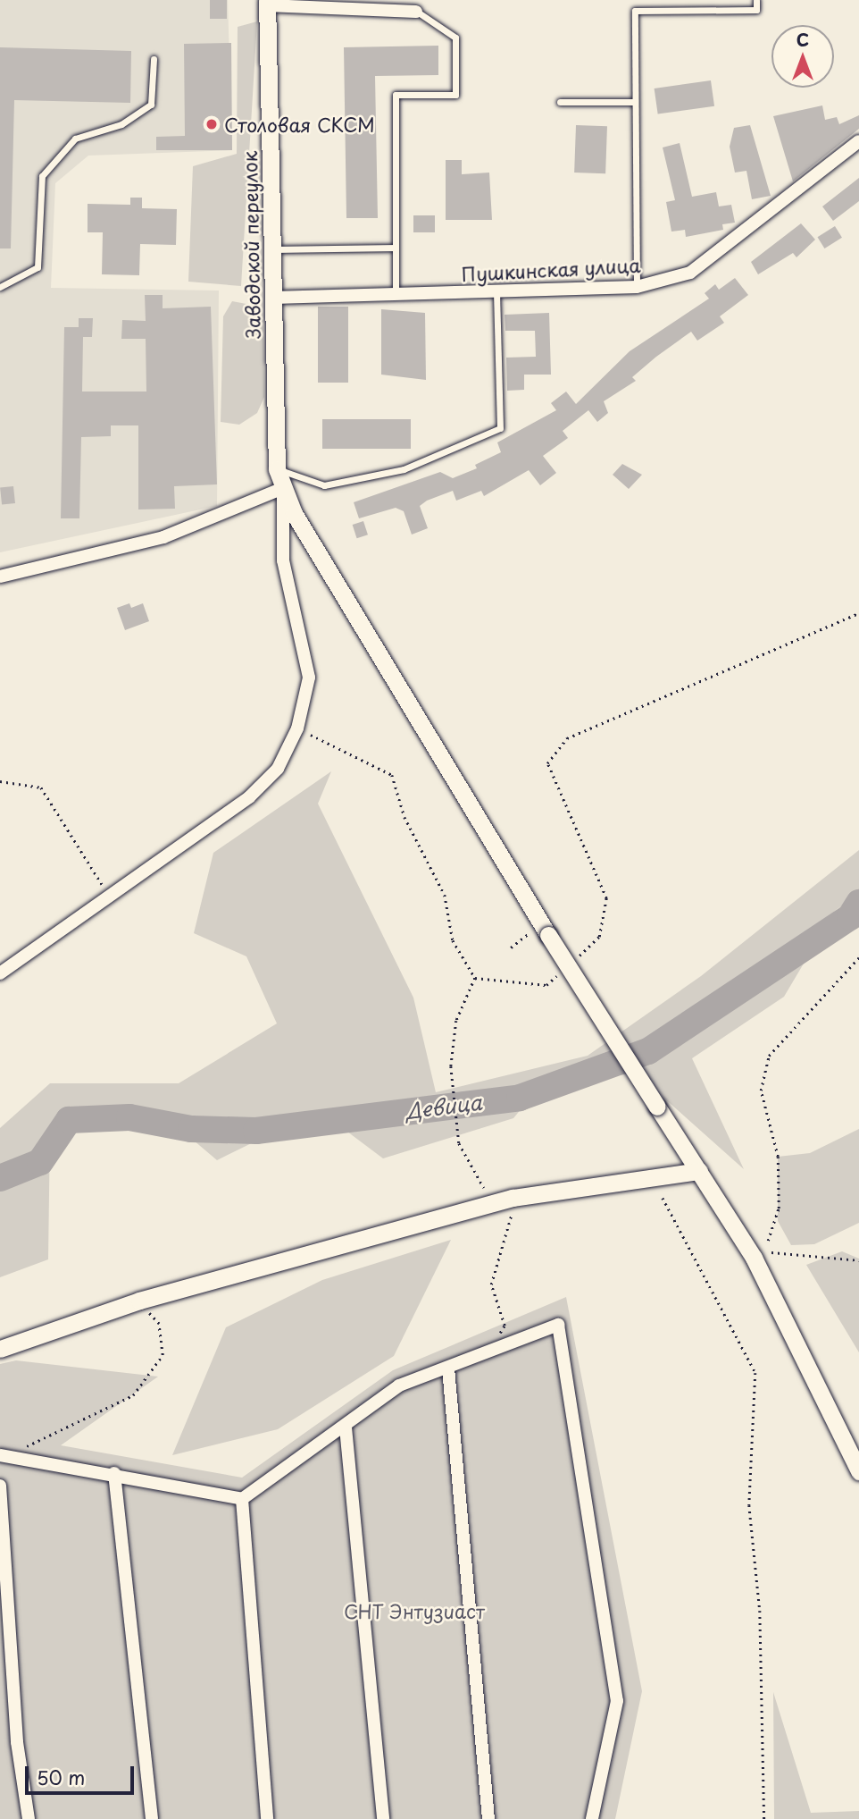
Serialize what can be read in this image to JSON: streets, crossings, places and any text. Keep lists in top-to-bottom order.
{
  "streets": {
    "street": ["Заводской переулок", "Пушкинская улица"]
  },
  "crossings": [
    ["Заводской переулок", "Пушкинская улица"]
  ],
  "water": ["Девица"],
  "parks": ["СНТ Энтузиаст"],
  "places": ["Столовая СКСМ"],
  "scale_bar": "50 m",
  "north": "top"
}
